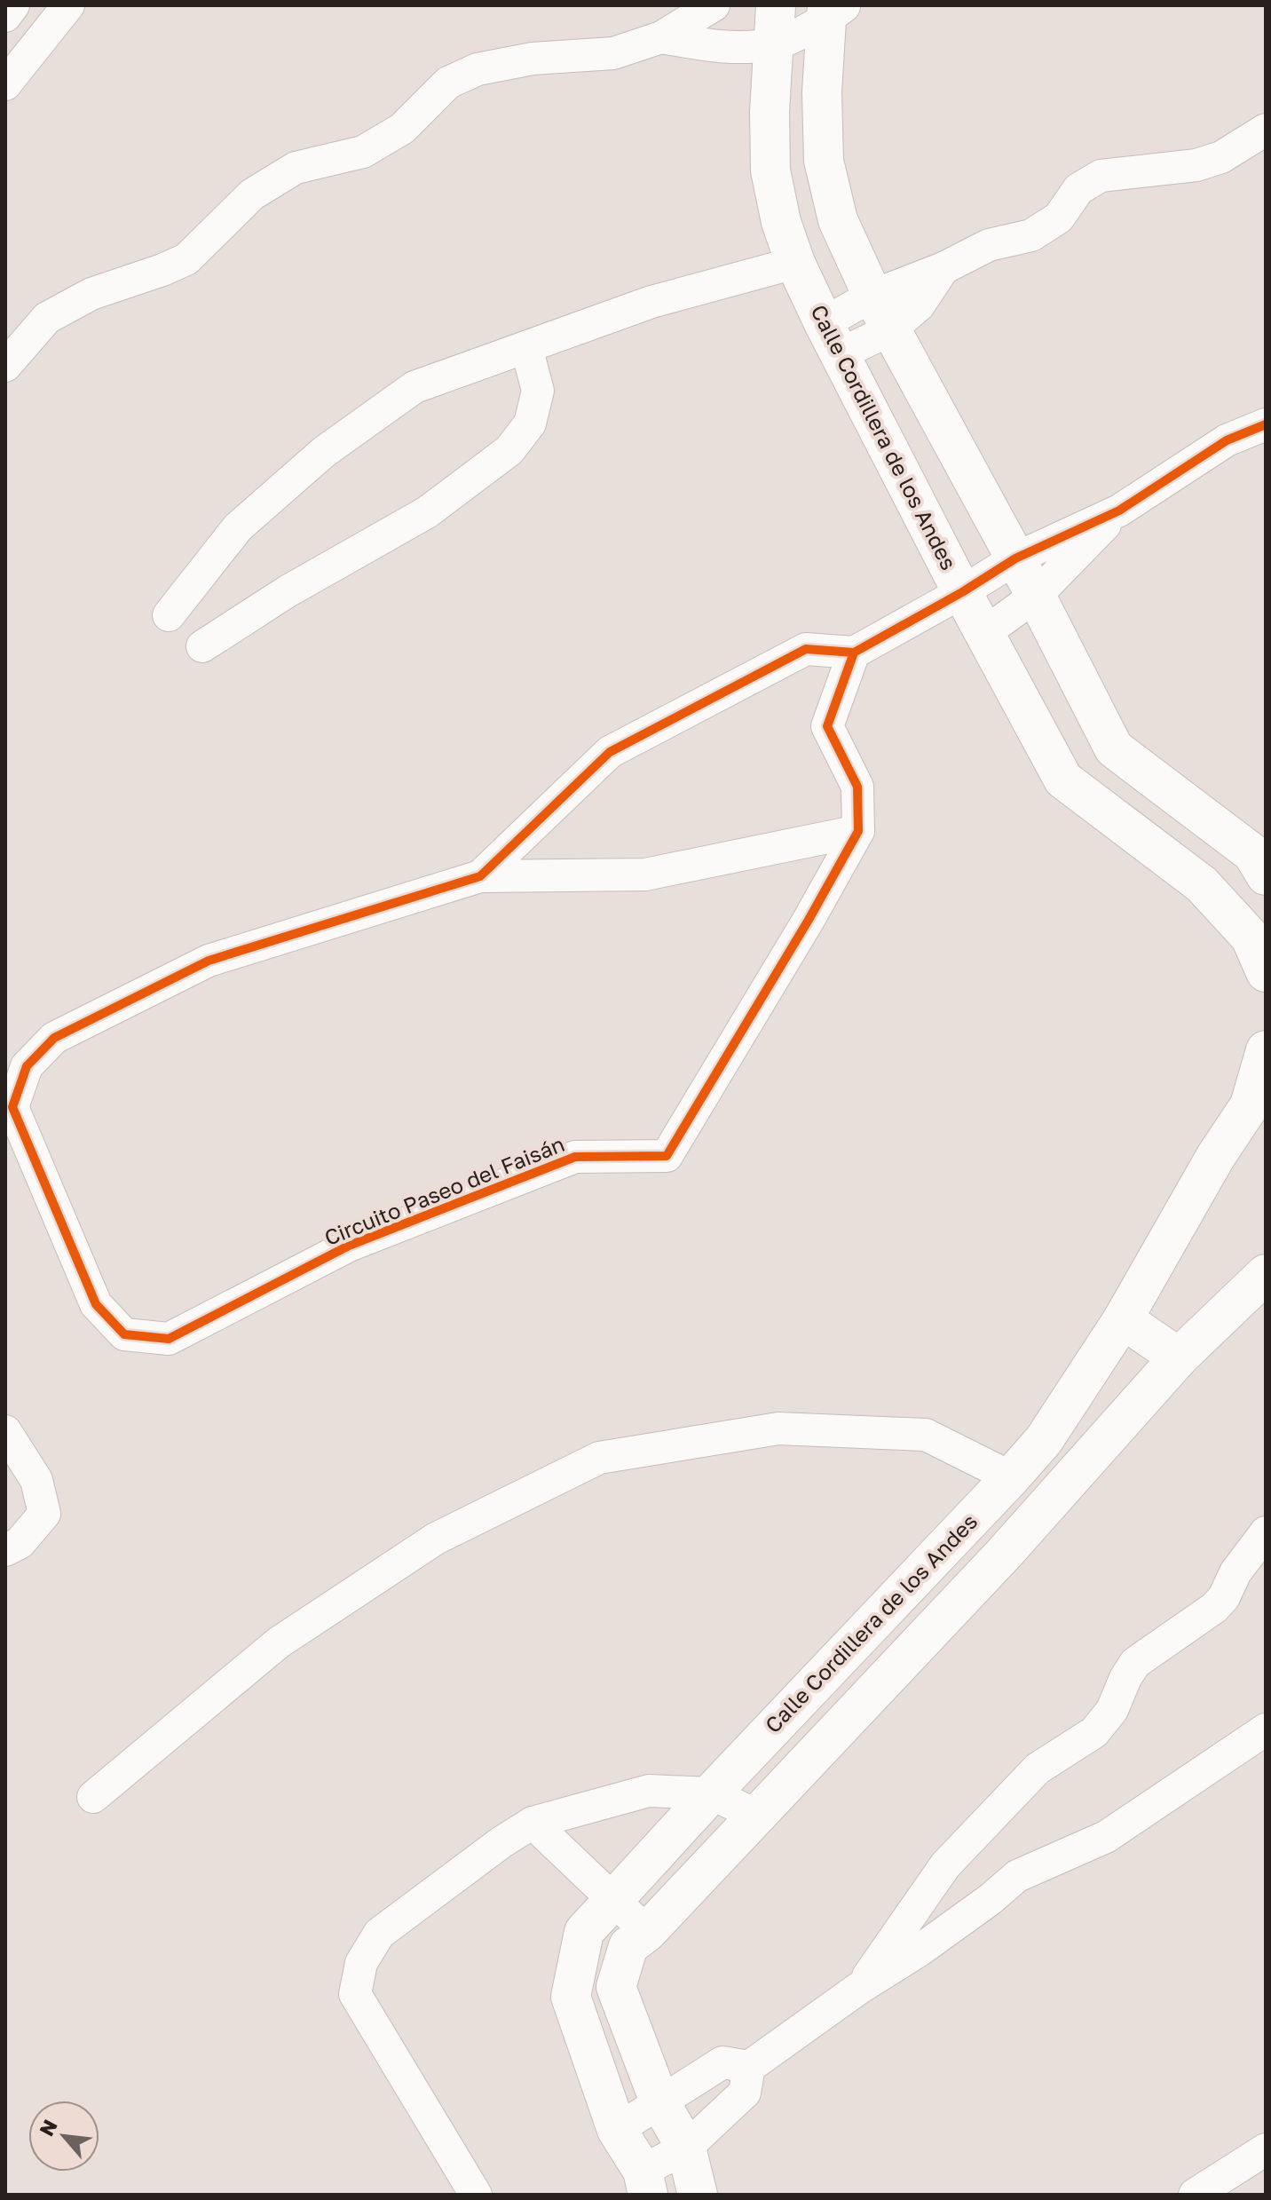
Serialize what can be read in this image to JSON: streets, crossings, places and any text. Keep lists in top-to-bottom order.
{
  "streets": {
    "street": ["Calle Cordillera de los Andes", "Circuito Paseo del Faisán"]
  },
  "north": "top left"
}
